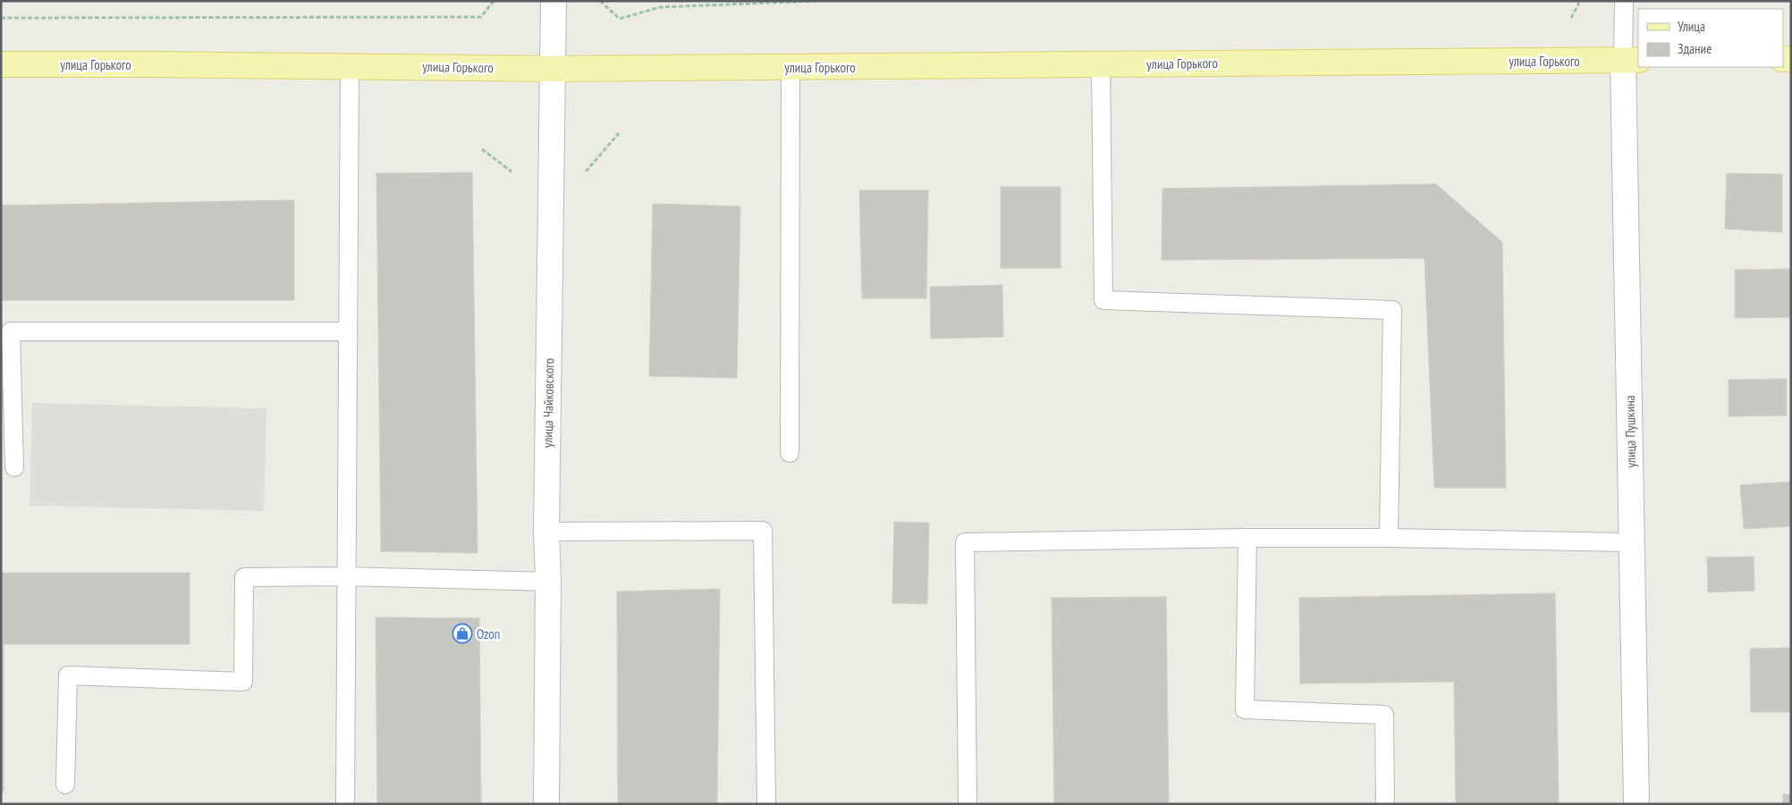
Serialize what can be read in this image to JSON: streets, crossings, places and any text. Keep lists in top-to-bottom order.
{
  "streets": {
    "main road": ["улица Горького", "улица Чайковского", "улица Пушкина"]
  },
  "crossings": [
    ["улица Горького", "улица Чайковского"],
    ["улица Горького", "улица Пушкина"]
  ],
  "places": {
    "shop": ["Ozon"]
  },
  "legend": ["Улица", "Здание"]
}
